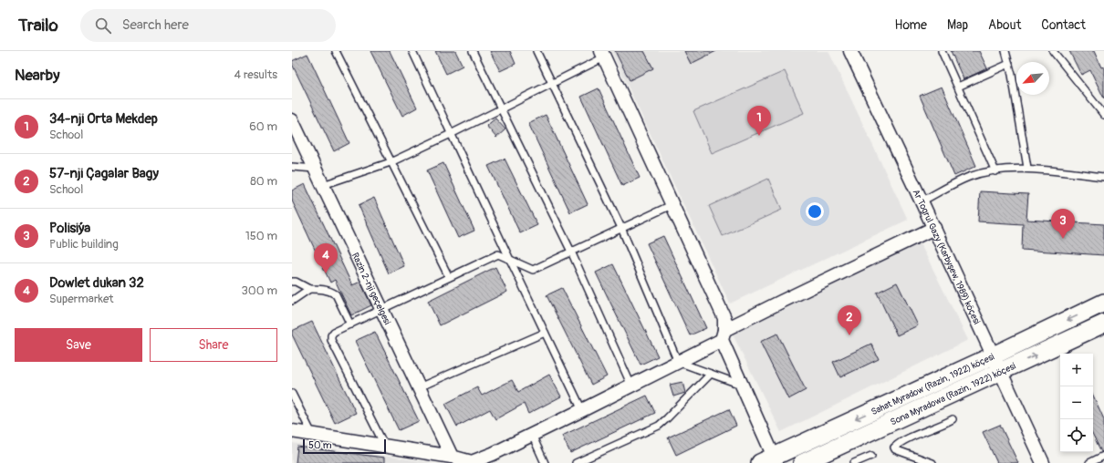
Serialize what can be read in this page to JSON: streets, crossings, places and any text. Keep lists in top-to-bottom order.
{
  "streets": {
    "main road": ["Sahat Myradow (Razin, 1922) köçesi", "Sona Myradowa (Razin, 1922) köçesi"],
    "street": ["Ar Togrul Gazy (Karbyşew, 1989) köçesi", "Razin 2-nji geçelgesi"]
  },
  "crossings": [
    ["Ar Togrul Gazy (Karbyşew, 1989) köçesi", "Sahat Myradow (Razin, 1922) köçesi"],
    ["Ar Togrul Gazy (Karbyşew, 1989) köçesi", "Sona Myradowa (Razin, 1922) köçesi"]
  ],
  "one_way": ["Sahat Myradow (Razin, 1922) köçesi"],
  "scale_bar": "50 m",
  "north": "bottom left",
  "page": {
    "header": "Trailo",
    "search": "Search here",
    "nav": [
      "Home",
      "Map",
      "About",
      "Contact"
    ],
    "heading": ["Nearby", "4 results"],
    "list": [
      {
        "mark": "1",
        "name": "34-nji Orta Mekdep",
        "note": "School",
        "value": "60 m"
      },
      {
        "mark": "2",
        "name": "57-nji Çagalar Bagy",
        "note": "School",
        "value": "80 m"
      },
      {
        "mark": "3",
        "name": "Polisiýa",
        "note": "Public building",
        "value": "150 m"
      },
      {
        "mark": "4",
        "name": "Dowlet dukan 32",
        "note": "Supermarket",
        "value": "300 m"
      }
    ],
    "pins": [
      "1",
      "3",
      "4",
      "2"
    ],
    "buttons": ["Save", "Share"],
    "map_buttons": ["+", "−"],
    "scale": "50 m"
  }
}
